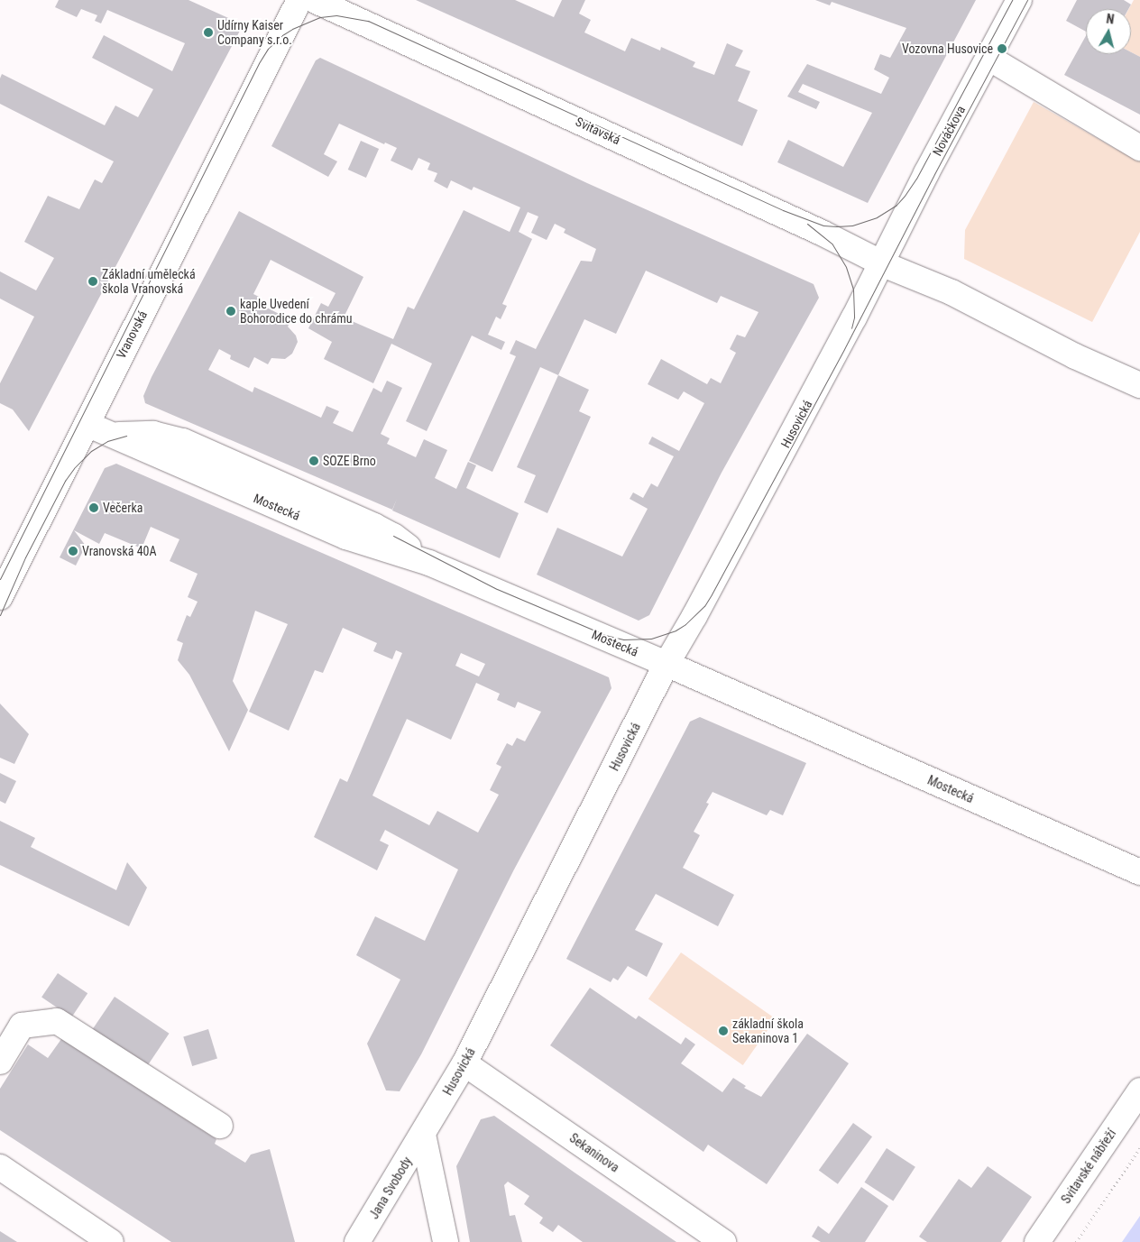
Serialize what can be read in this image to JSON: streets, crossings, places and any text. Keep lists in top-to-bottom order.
{
  "streets": {
    "street": [
      "Svitavská",
      "Nováčkova",
      "Vranovská",
      "Husovická",
      "Mostecká",
      "Sekaninova",
      "Svitavské nábřeží",
      "Jana Svobody"
    ]
  },
  "crossings": [
    ["Svitavská", "Nováčkova"],
    ["Svitavská", "Husovická"],
    ["Nováčkova", "Husovická"],
    ["Vranovská", "Mostecká"],
    ["Husovická", "Mostecká"],
    ["Husovická", "Sekaninova"],
    ["Husovická", "Jana Svobody"]
  ],
  "places": [
    "Udírny Kaiser Company s.r.o.",
    "Vozovna Husovice",
    "Základní umělecká škola Vranovská",
    "kaple Uvedení Bohorodice do chrámu",
    "SOZE Brno",
    "Večerka",
    "Vranovská 40A",
    "základní škola Sekaninova 1"
  ],
  "north": "top"
}
